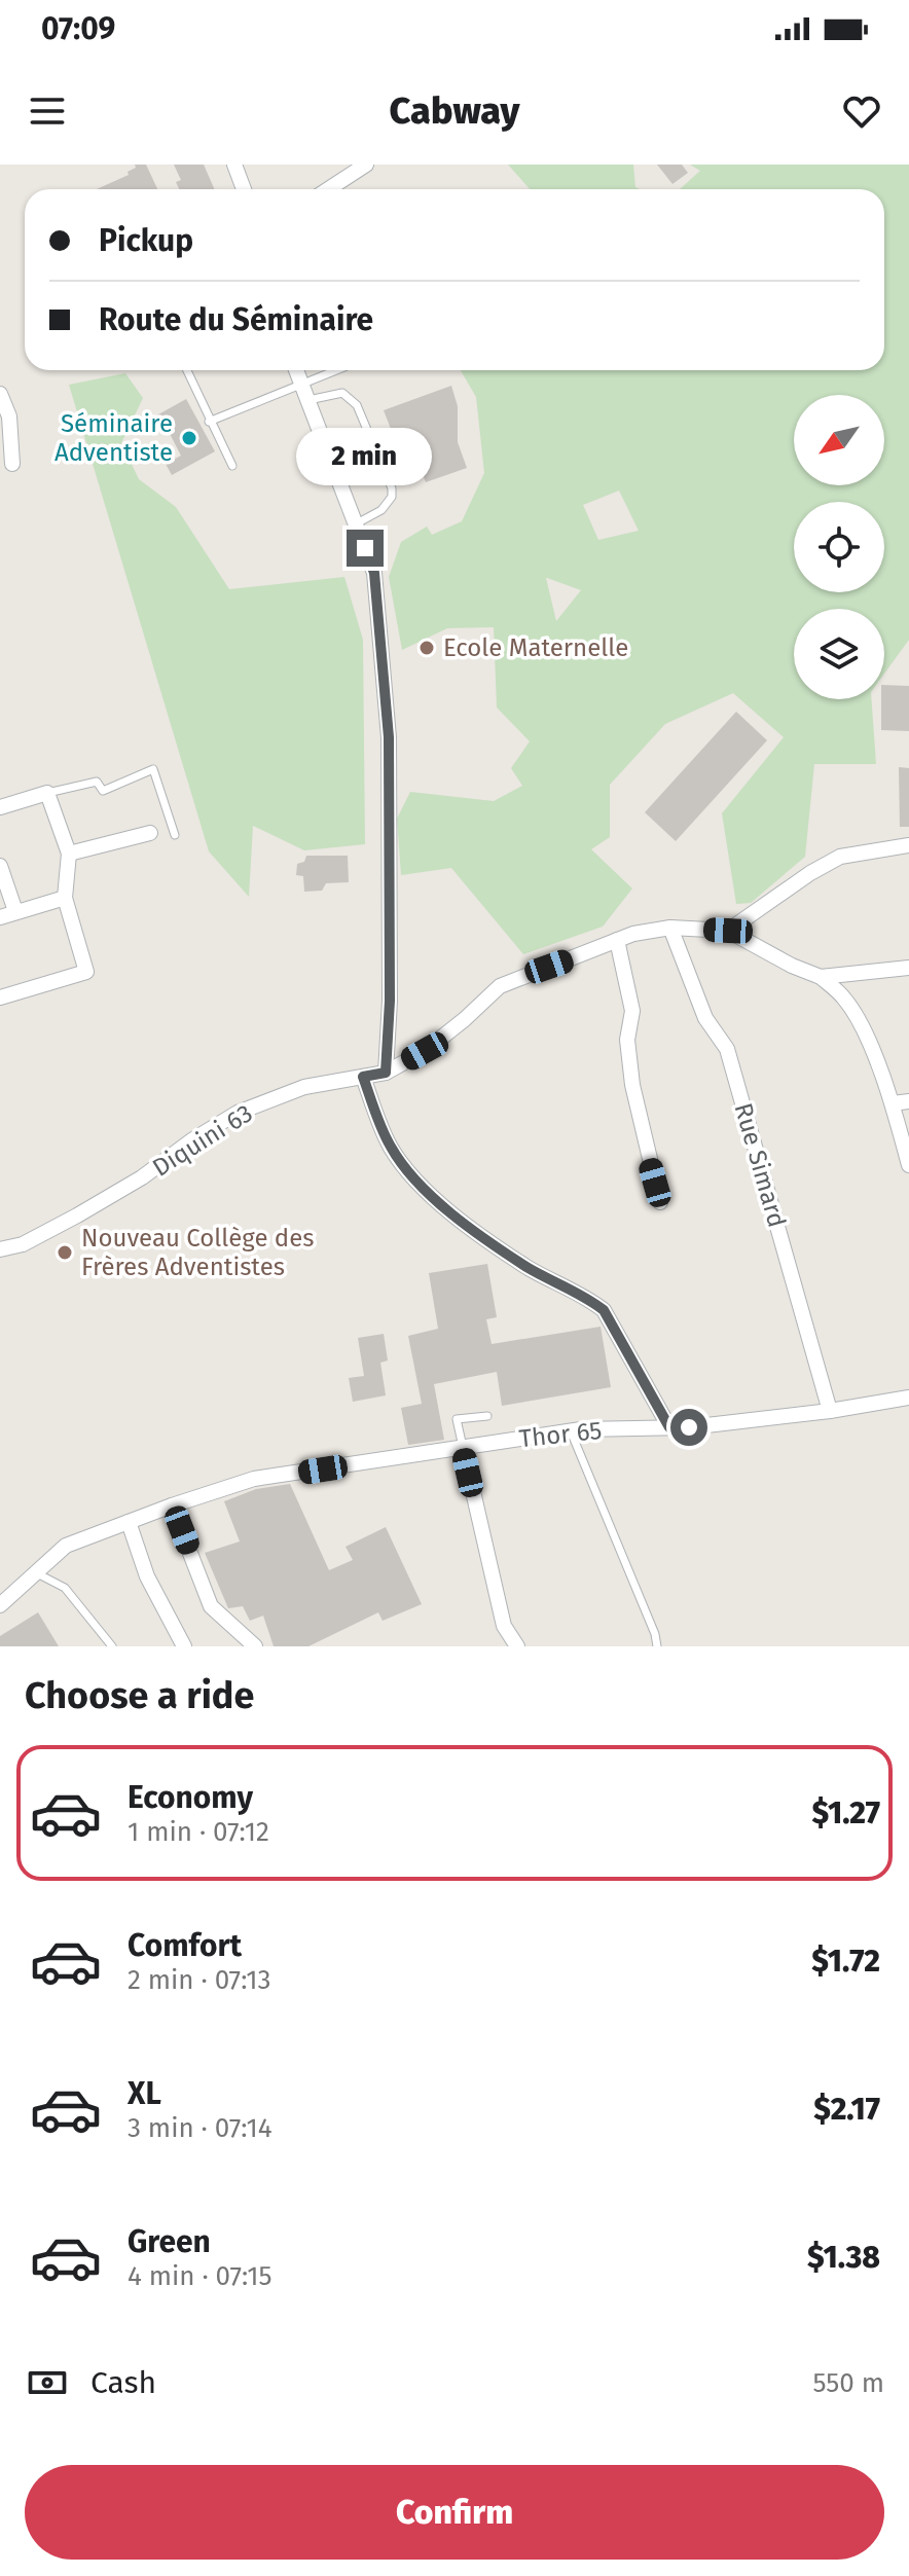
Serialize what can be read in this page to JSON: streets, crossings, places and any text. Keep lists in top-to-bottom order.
{
  "streets": {
    "street": ["Diquini 63", "Rue Simard", "Thor 65"]
  },
  "crossings": [
    ["Diquini 63", "Rue Simard"],
    ["Rue Simard", "Thor 65"]
  ],
  "places": ["Séminaire Adventiste", "Ecole Maternelle", "Nouveau Collège des Frères Adventistes"],
  "north": "bottom left",
  "page": {
    "status": "07:09",
    "header": "Cabway",
    "banner": ["Pickup", "Route du Séminaire"],
    "bubble": "2 min",
    "heading": "Choose a ride",
    "list": [
      {
        "name": "Economy",
        "note": "1 min · 07:12",
        "value": "$1.27"
      },
      {
        "name": "Comfort",
        "note": "2 min · 07:13",
        "value": "$1.72"
      },
      {
        "name": "XL",
        "note": "3 min · 07:14",
        "value": "$2.17"
      },
      {
        "name": "Green",
        "note": "4 min · 07:15",
        "value": "$1.38"
      }
    ],
    "pay": ["Cash", "550 m"],
    "buttons": "Confirm"
  }
}
